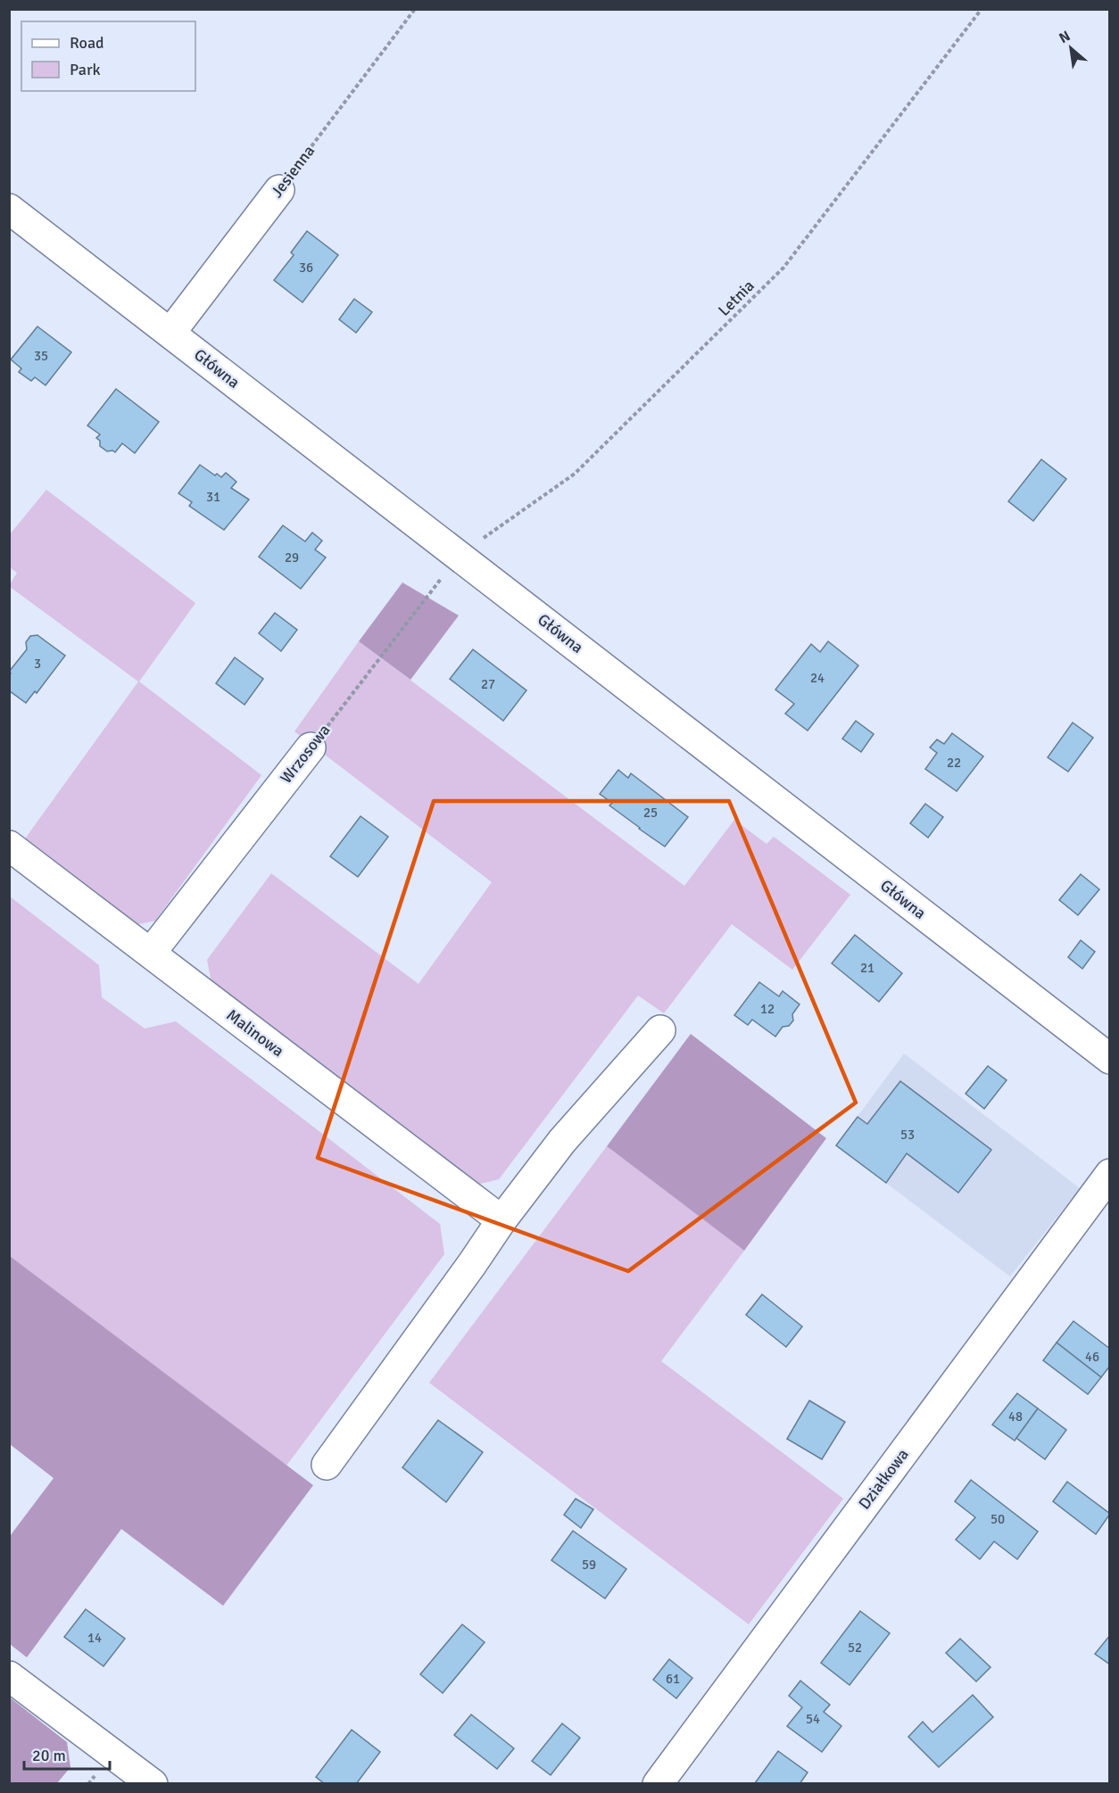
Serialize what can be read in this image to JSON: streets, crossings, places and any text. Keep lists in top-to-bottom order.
{
  "streets": {
    "street": [
      "Jesienna",
      "Główna",
      "Wrzosowa",
      "Malinowa",
      "Działkowa"
    ],
    "path": ["Letnia"]
  },
  "crossings": [
    ["Jesienna", "Główna"],
    ["Letnia", "Główna"],
    ["Letnia", "Wrzosowa"],
    ["Główna", "Wrzosowa"],
    ["Wrzosowa", "Malinowa"]
  ],
  "house_numbers": [
    "36",
    "35",
    "31",
    "29",
    "3",
    "24",
    "27",
    "22",
    "25",
    "21",
    "12",
    "53",
    "46",
    "48",
    "50",
    "59",
    "14",
    "52",
    "61",
    "54"
  ],
  "legend": ["Road", "Park"],
  "scale_bar": "20 m",
  "north": "top left"
}
